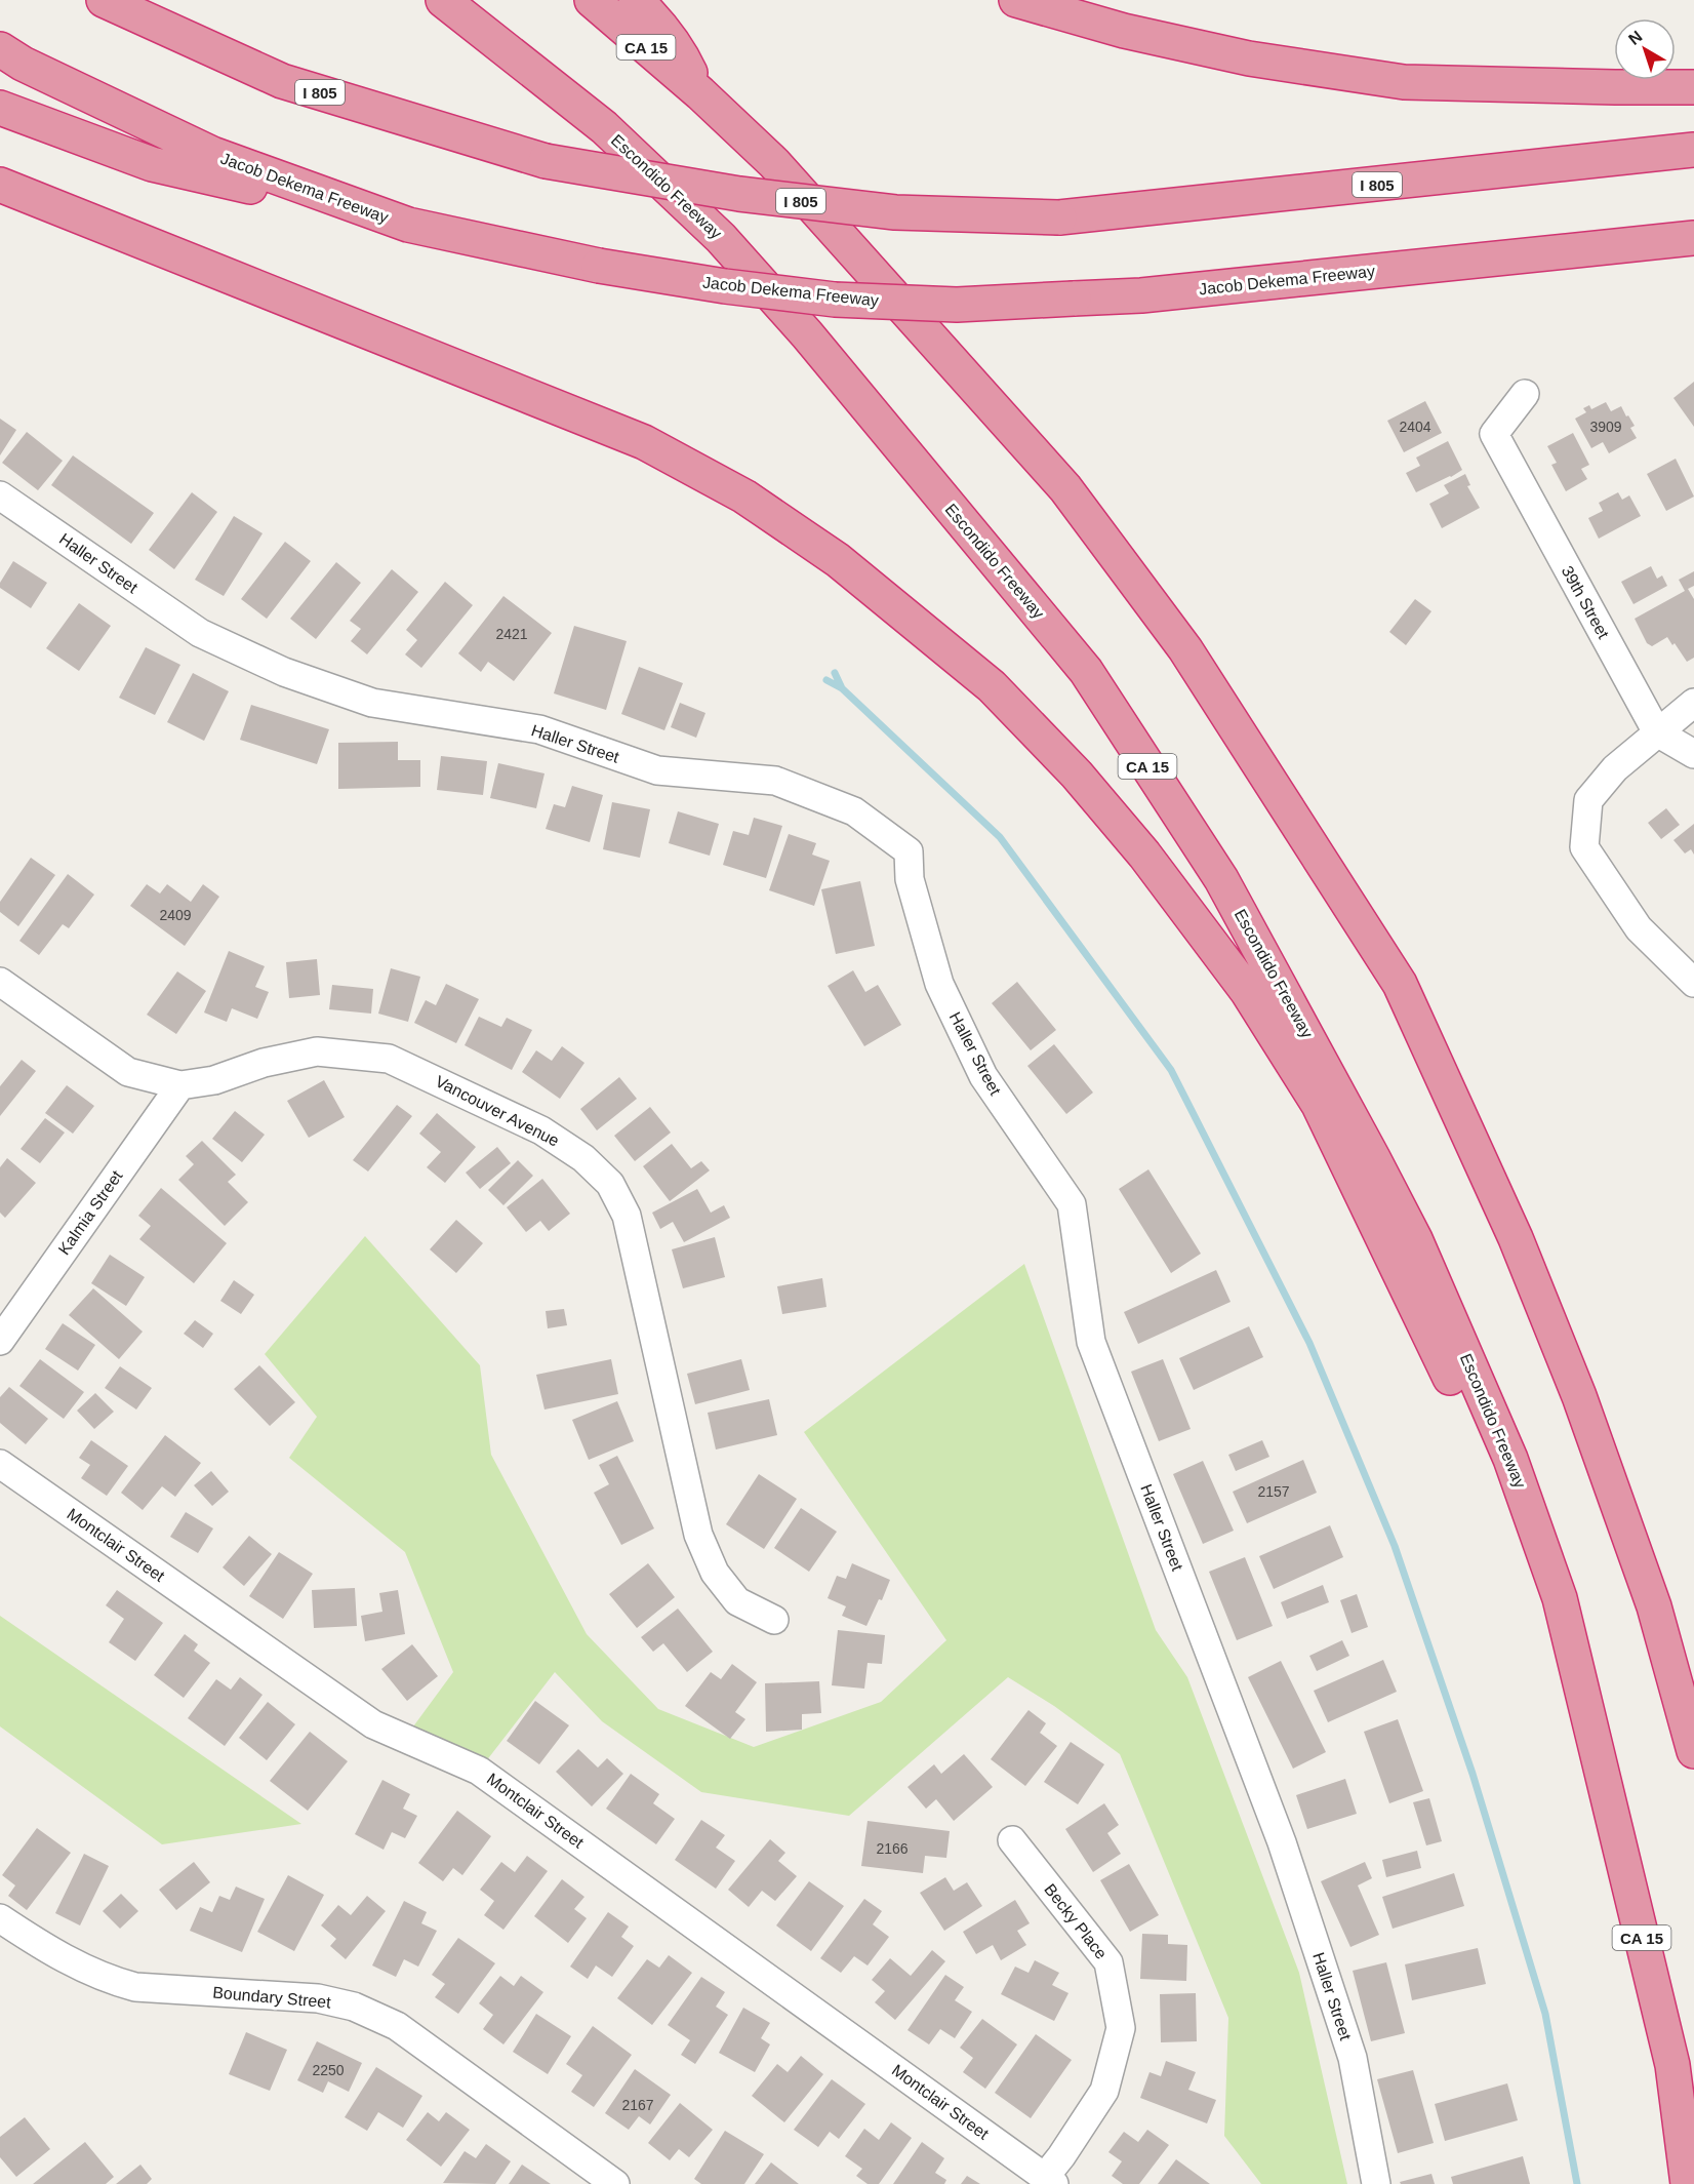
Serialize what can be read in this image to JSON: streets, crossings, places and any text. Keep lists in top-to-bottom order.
{
  "streets": {
    "highway": [
      "CA 15",
      "I 805",
      "Escondido Freeway",
      "Jacob Dekema Freeway"
    ],
    "street": [
      "Haller Street",
      "39th Street",
      "Vancouver Avenue",
      "Kalmia Street",
      "Montclair Street",
      "Becky Place",
      "Boundary Street"
    ]
  },
  "crossings": [
    ["Vancouver Avenue", "Kalmia Street"],
    ["Montclair Street", "Becky Place"]
  ],
  "house_numbers": [
    "2404",
    "3909",
    "2421",
    "2409",
    "2157",
    "2166",
    "2250",
    "2167"
  ],
  "north": "top left"
}
